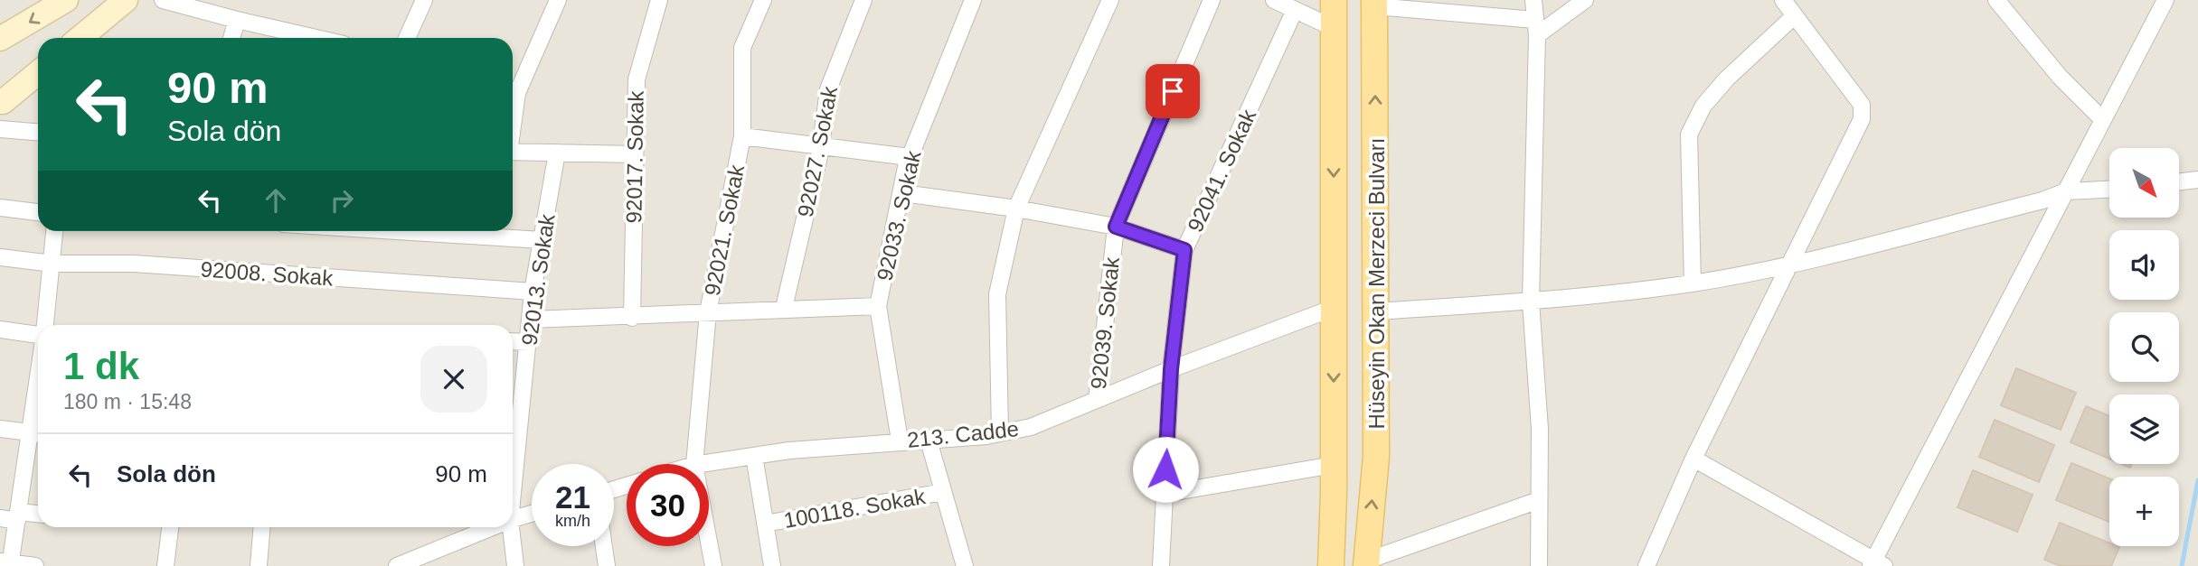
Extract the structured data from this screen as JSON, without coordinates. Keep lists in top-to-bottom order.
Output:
{
  "streets": {
    "main road": ["Hüseyin Okan Merzeci Bulvarı"],
    "street": [
      "92027. Sokak",
      "92017. Sokak",
      "92041. Sokak",
      "92033. Sokak",
      "92021. Sokak",
      "92008. Sokak",
      "92013. Sokak",
      "92039. Sokak",
      "213. Cadde",
      "100118. Sokak"
    ]
  },
  "crossings": [
    ["92041. Sokak", "213. Cadde"],
    ["92033. Sokak", "213. Cadde"],
    ["92008. Sokak", "92013. Sokak"],
    ["Hüseyin Okan Merzeci Bulvarı", "213. Cadde"],
    ["92039. Sokak", "213. Cadde"],
    ["213. Cadde", "100118. Sokak"]
  ],
  "north": "bottom right",
  "page": {
    "turn": ["90 m", "Sola dön"],
    "map_buttons": "+",
    "heading": ["1 dk", "180 m · 15:48"],
    "list": [
      {
        "name": "Sola dön",
        "value": "90 m"
      }
    ],
    "speed": "21 km/h",
    "limit": "30"
  }
}
